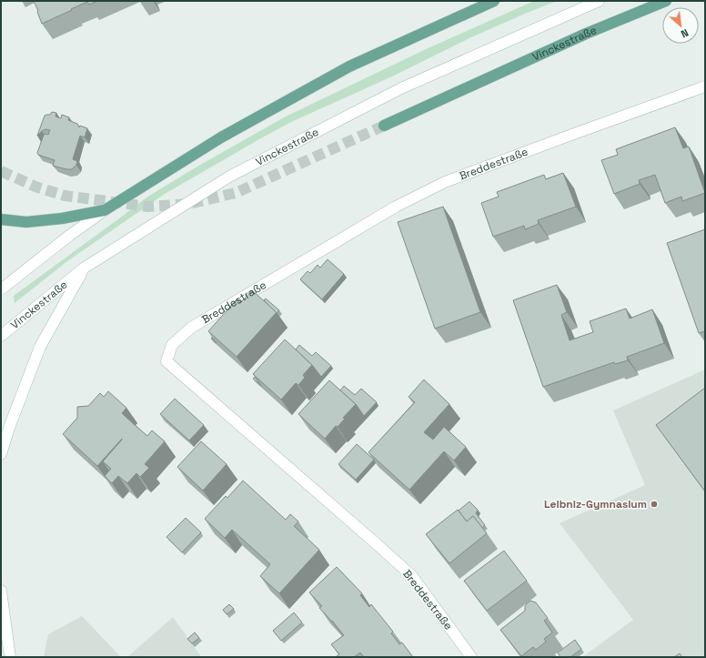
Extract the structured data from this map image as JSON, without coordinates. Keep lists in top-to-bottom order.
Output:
{
  "streets": {
    "main road": ["Vinckestraße", "Breddestraße"]
  },
  "places": ["Leibniz-Gymnasium"],
  "north": "bottom right"
}
